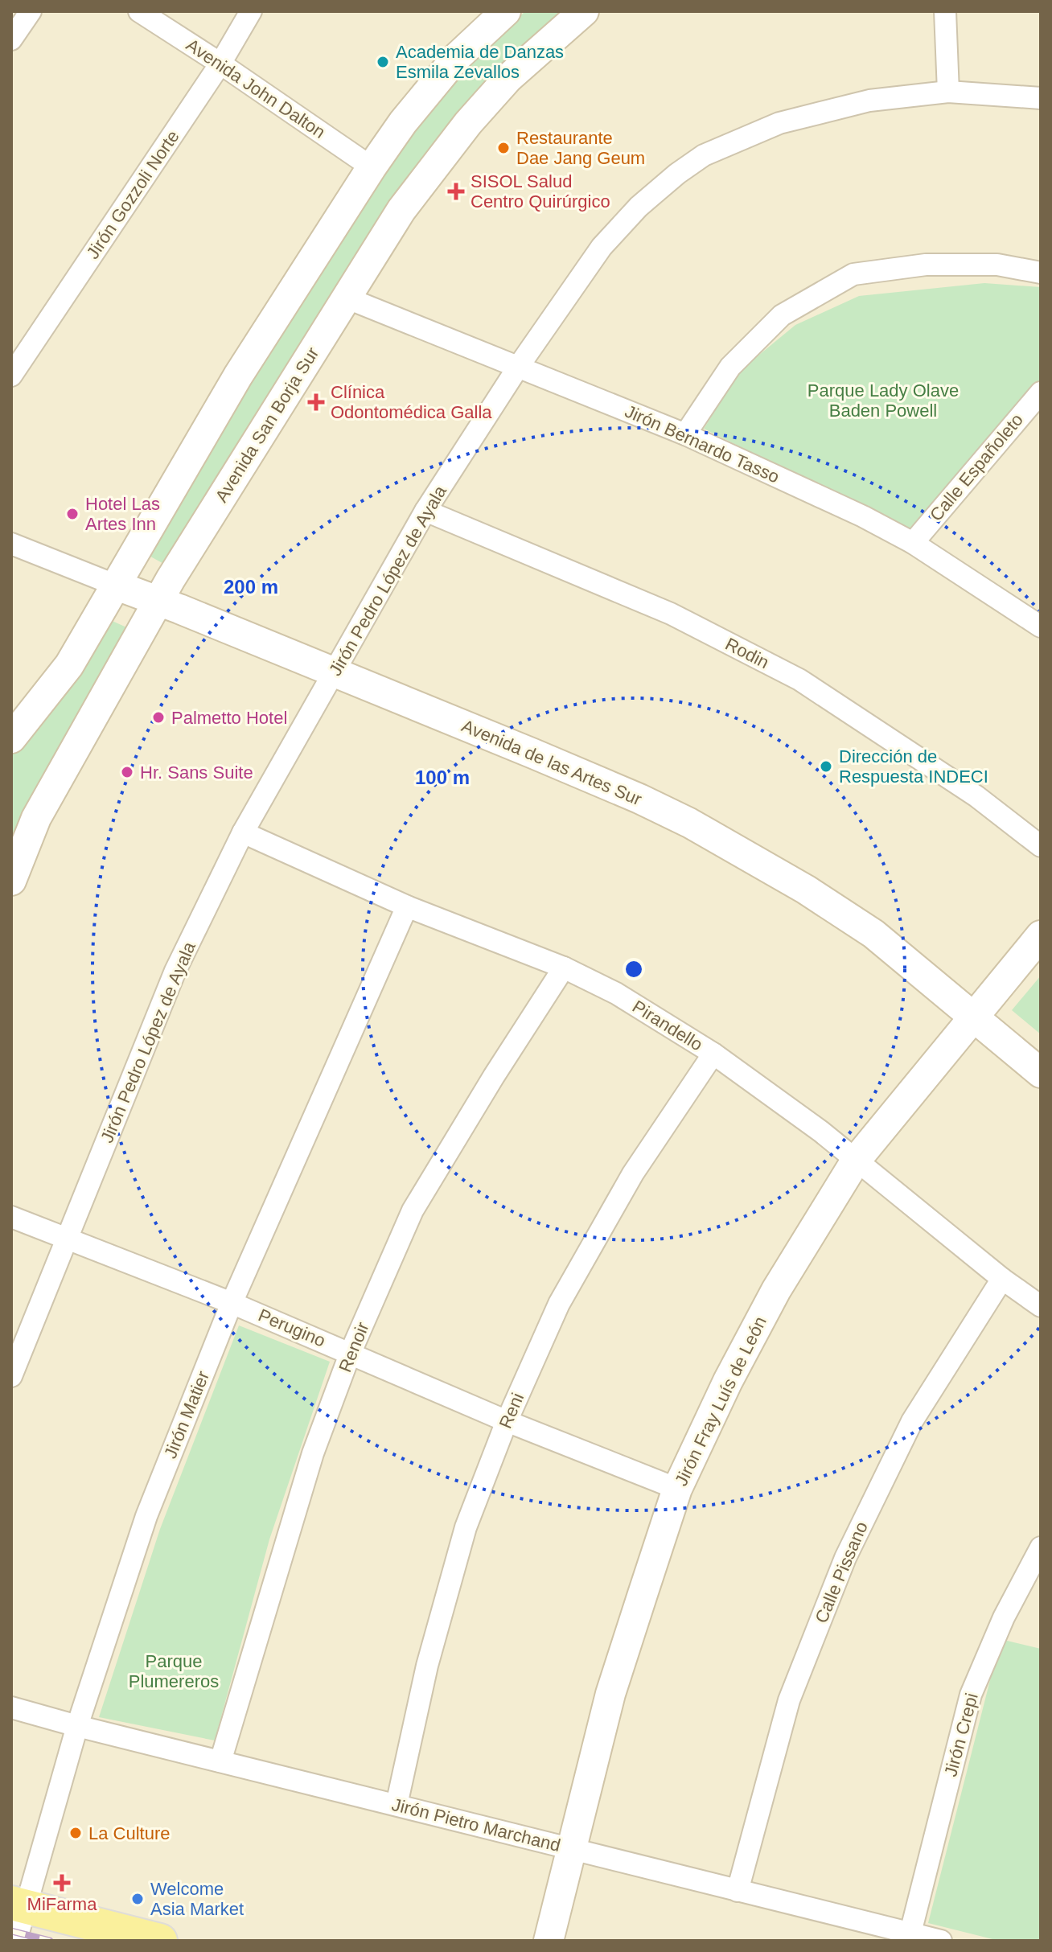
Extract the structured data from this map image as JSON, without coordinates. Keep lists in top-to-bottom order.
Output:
{
  "streets": {
    "street": [
      "Avenida John Dalton",
      "Jirón Gozzoli Norte",
      "Avenida San Borja Sur",
      "Jirón Bernardo Tasso",
      "Calle Españoleto",
      "Jirón Pedro López de Ayala",
      "Rodin",
      "Avenida de las Artes Sur",
      "Pirandello",
      "Perugino",
      "Renoir",
      "Jirón Fray Luís de León",
      "Reni",
      "Jirón Matier",
      "Calle Pissano",
      "Jirón Crepi",
      "Jirón Pietro Marchand"
    ]
  },
  "crossings": [
    ["Avenida John Dalton", "Jirón Gozzoli Norte"],
    ["Avenida San Borja Sur", "Jirón Bernardo Tasso"],
    ["Avenida San Borja Sur", "Avenida de las Artes Sur"],
    ["Jirón Bernardo Tasso", "Calle Españoleto"],
    ["Jirón Bernardo Tasso", "Jirón Pedro López de Ayala"],
    ["Jirón Pedro López de Ayala", "Rodin"],
    ["Jirón Pedro López de Ayala", "Avenida de las Artes Sur"],
    ["Jirón Pedro López de Ayala", "Pirandello"],
    ["Jirón Pedro López de Ayala", "Perugino"],
    ["Avenida de las Artes Sur", "Jirón Fray Luís de León"],
    ["Pirandello", "Renoir"],
    ["Pirandello", "Jirón Fray Luís de León"],
    ["Pirandello", "Reni"],
    ["Pirandello", "Jirón Matier"],
    ["Pirandello", "Calle Pissano"],
    ["Perugino", "Renoir"],
    ["Perugino", "Jirón Fray Luís de León"],
    ["Perugino", "Reni"],
    ["Perugino", "Jirón Matier"],
    ["Renoir", "Jirón Pietro Marchand"],
    ["Jirón Fray Luís de León", "Jirón Pietro Marchand"],
    ["Reni", "Jirón Pietro Marchand"],
    ["Jirón Matier", "Jirón Pietro Marchand"],
    ["Calle Pissano", "Jirón Pietro Marchand"],
    ["Jirón Crepi", "Jirón Pietro Marchand"]
  ],
  "parks": ["Parque Lady Olave Baden Powell", "Parque Plumereros"],
  "places": {
    "other": [
      "Academia de Danzas Esmila Zevallos",
      "Restaurante Dae Jang Geum",
      "Hotel Las Artes Inn",
      "Palmetto Hotel",
      "Dirección de Respuesta INDECI",
      "Hr. Sans Suite",
      "La Culture",
      "Welcome Asia Market"
    ],
    "health": ["SISOL Salud Centro Quirúrgico", "Clínica Odontomédica Galla", "MiFarma"]
  },
  "rings": ["200 m", "100 m"]
}
